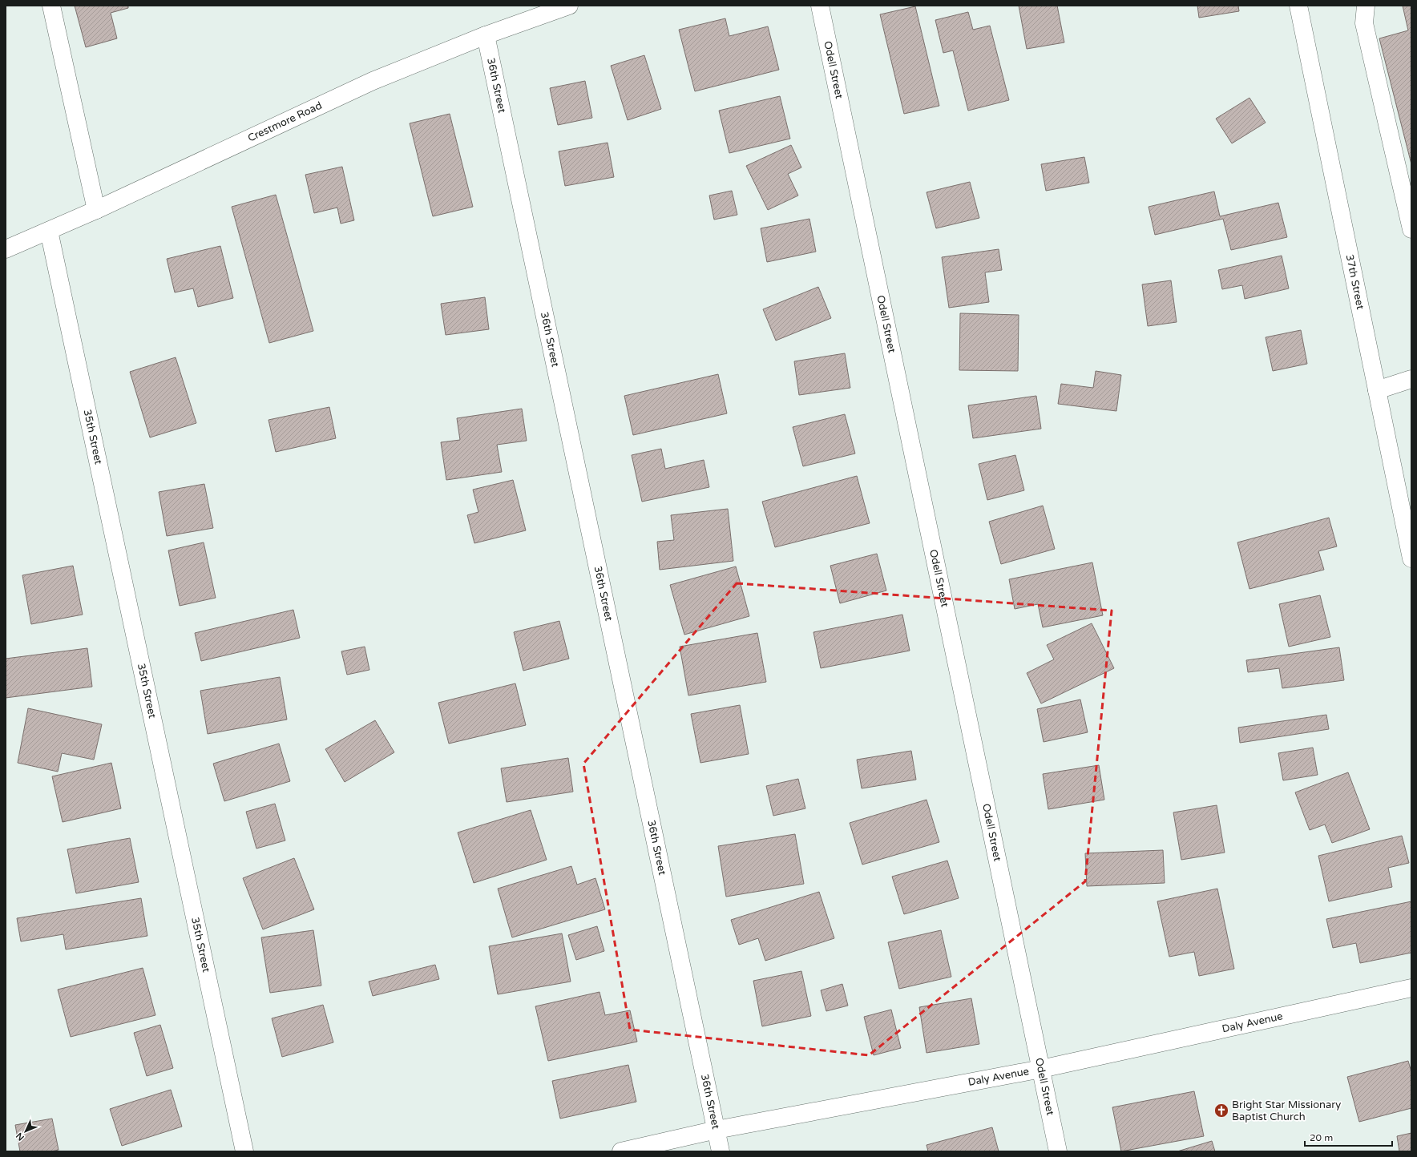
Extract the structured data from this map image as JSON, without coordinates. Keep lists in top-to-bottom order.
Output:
{
  "streets": {
    "street": [
      "Odell Street",
      "36th Street",
      "Crestmore Road",
      "37th Street",
      "35th Street",
      "Daly Avenue"
    ]
  },
  "crossings": [
    ["Odell Street", "Daly Avenue"],
    ["36th Street", "Crestmore Road"],
    ["36th Street", "Daly Avenue"],
    ["Crestmore Road", "35th Street"]
  ],
  "places": {
    "church": ["Bright Star Missionary Baptist Church"]
  },
  "scale_bar": "20 m",
  "north": "bottom left"
}
